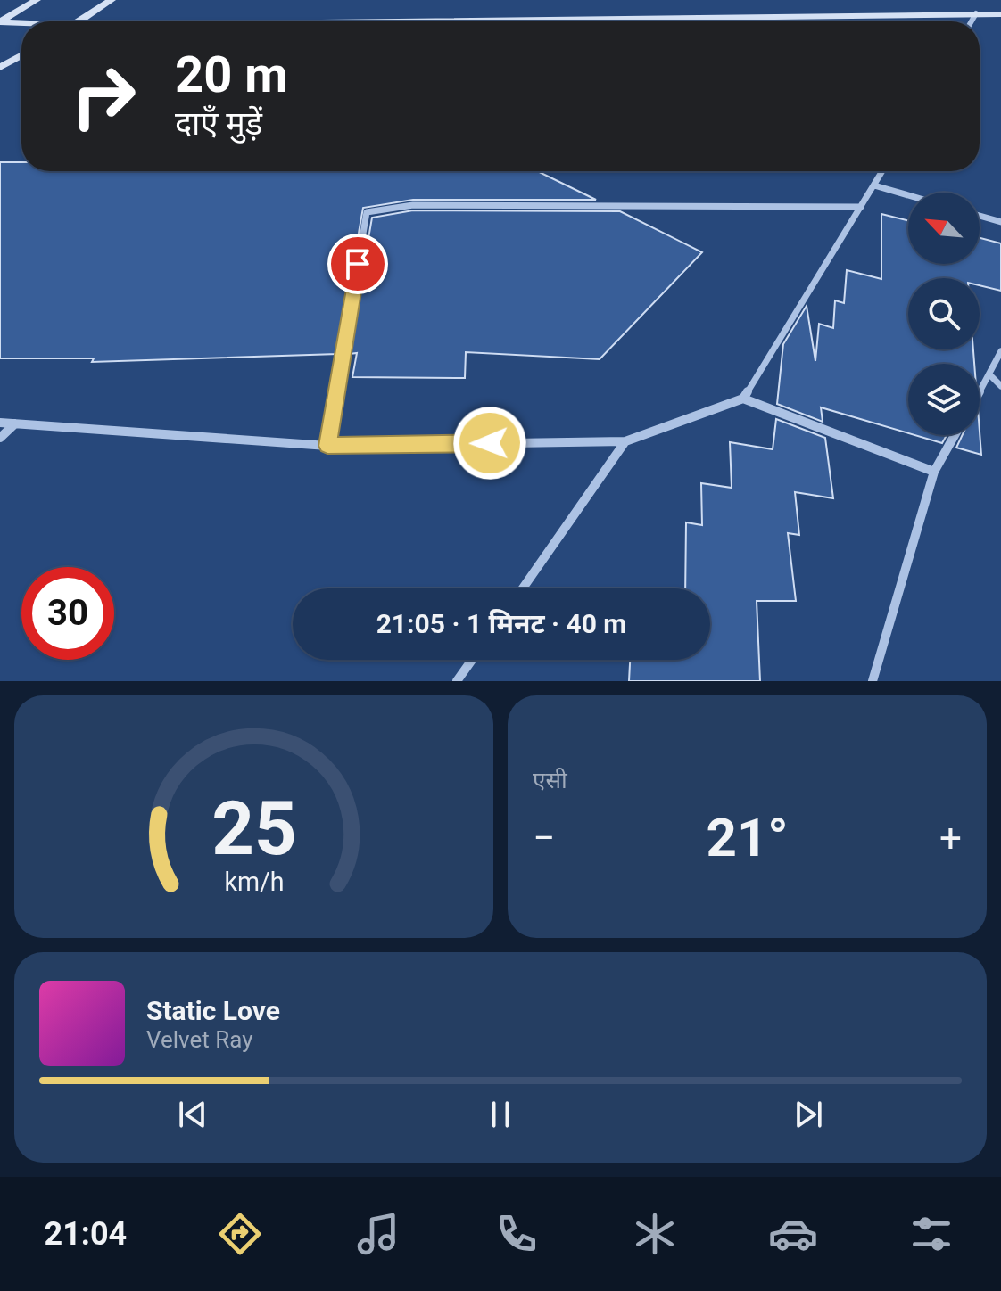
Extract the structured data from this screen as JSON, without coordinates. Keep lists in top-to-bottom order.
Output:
{
  "north": "top left",
  "page": {
    "turn": ["20 m", "दाएँ मुड़ें"],
    "limit": "30",
    "trip": "21:05 · 1 मिनट · 40 m",
    "tile": "एसी",
    "heat": ["−", "21°", "+"],
    "song": ["Static Love", "Velvet Ray"],
    "tabs": "21:04",
    "gauge": ["25", "km/h"]
  }
}
